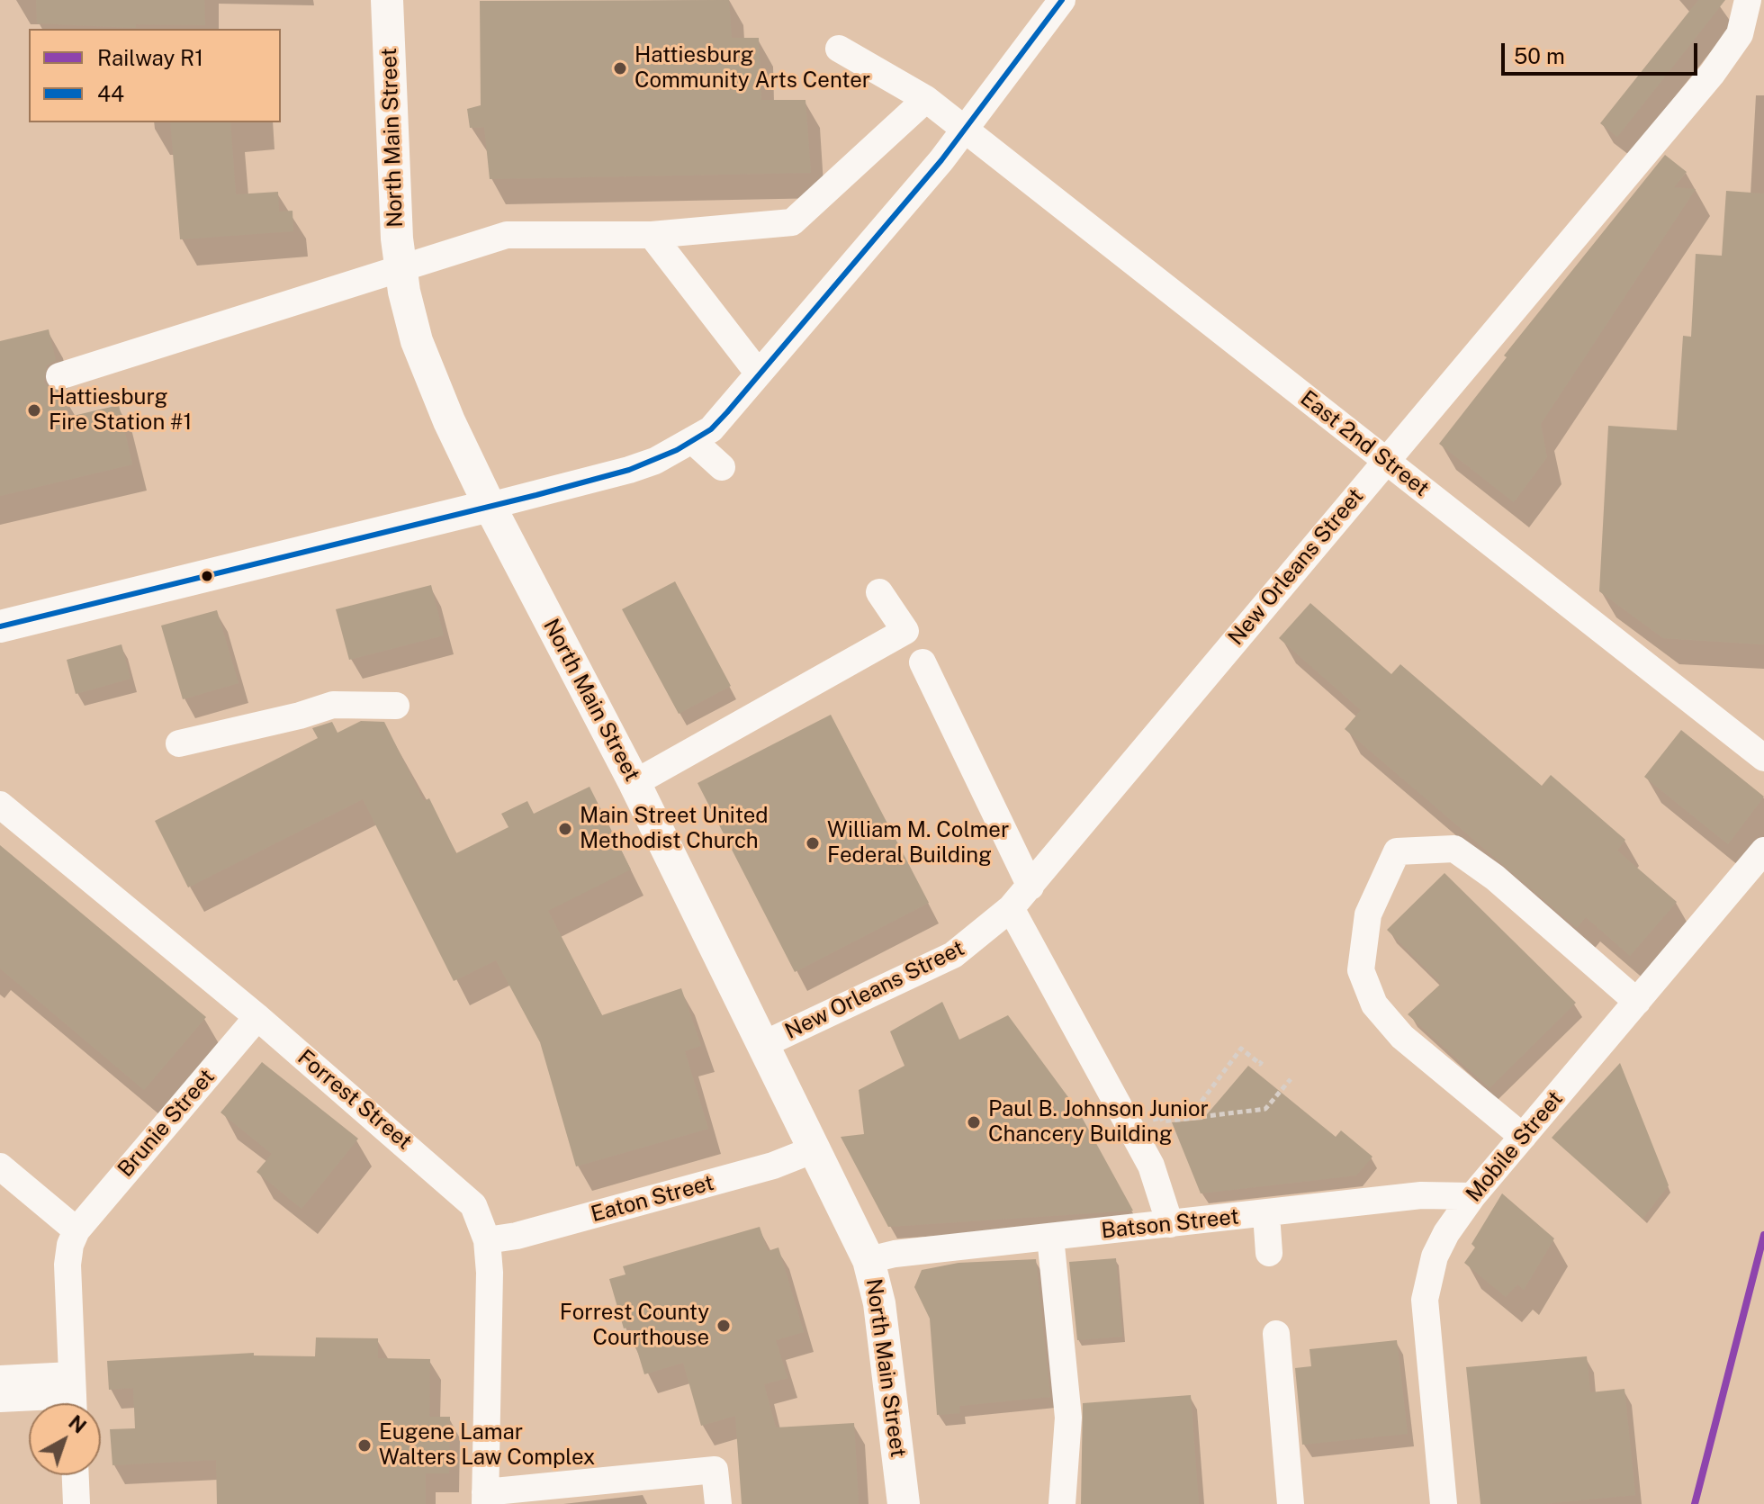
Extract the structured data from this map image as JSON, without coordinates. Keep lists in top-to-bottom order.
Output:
{
  "streets": {
    "main road": ["North Main Street"],
    "street": [
      "East 2nd Street",
      "New Orleans Street",
      "Forrest Street",
      "Brunie Street",
      "Mobile Street",
      "Eaton Street",
      "Batson Street"
    ]
  },
  "crossings": [
    ["North Main Street", "New Orleans Street"],
    ["North Main Street", "Eaton Street"],
    ["North Main Street", "Batson Street"],
    ["East 2nd Street", "New Orleans Street"],
    ["Forrest Street", "Brunie Street"],
    ["Forrest Street", "Eaton Street"],
    ["Mobile Street", "Batson Street"]
  ],
  "places": [
    "Hattiesburg Community Arts Center",
    "Hattiesburg Fire Station #1",
    "Main Street United Methodist Church",
    "William M. Colmer Federal Building",
    "Paul B. Johnson Junior Chancery Building",
    "Forrest County Courthouse",
    "Eugene Lamar Walters Law Complex"
  ],
  "lines": ["transit line 44", "rail line R1"],
  "legend": ["Railway R1", "44"],
  "scale_bar": "50 m",
  "north": "top right"
}
